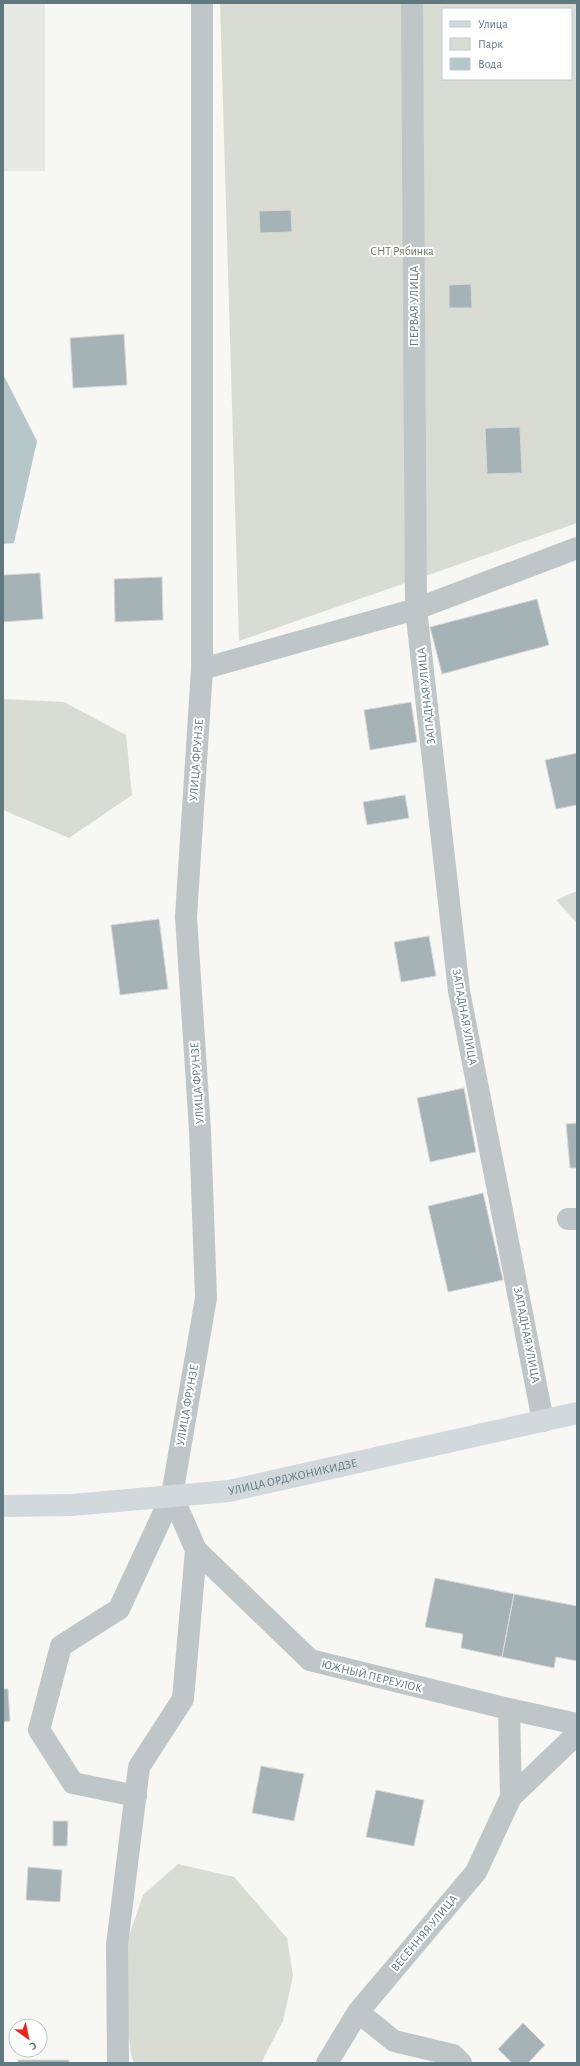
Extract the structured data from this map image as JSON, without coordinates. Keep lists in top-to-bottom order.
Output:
{
  "streets": {
    "main road": ["УЛИЦА ОРДЖОНИКИДЗЕ"],
    "street": [
      "ПЕРВАЯ УЛИЦА",
      "ЗАПАДНАЯ УЛИЦА",
      "УЛИЦА ФРУНЗЕ",
      "ЮЖНЫЙ ПЕРЕУЛОК",
      "ВЕСЕННЯЯ УЛИЦА"
    ]
  },
  "crossings": [
    ["ПЕРВАЯ УЛИЦА", "ЗАПАДНАЯ УЛИЦА"],
    ["ЗАПАДНАЯ УЛИЦА", "УЛИЦА ОРДЖОНИКИДЗЕ"],
    ["УЛИЦА ФРУНЗЕ", "УЛИЦА ОРДЖОНИКИДЗЕ"],
    ["УЛИЦА ФРУНЗЕ", "ЮЖНЫЙ ПЕРЕУЛОК"],
    ["УЛИЦА ОРДЖОНИКИДЗЕ", "ЮЖНЫЙ ПЕРЕУЛОК"],
    ["ЮЖНЫЙ ПЕРЕУЛОК", "ВЕСЕННЯЯ УЛИЦА"]
  ],
  "parks": ["СНТ Рябинка"],
  "legend": ["Улица", "Парк", "Вода"],
  "north": "bottom right"
}
